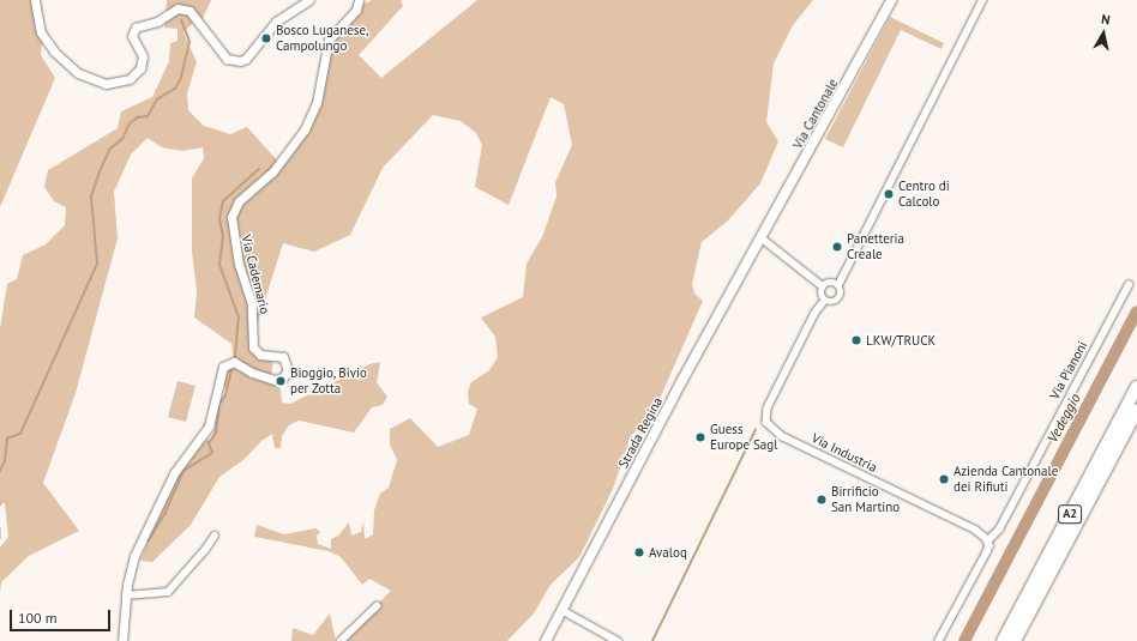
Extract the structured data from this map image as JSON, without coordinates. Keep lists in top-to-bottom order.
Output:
{
  "streets": {
    "highway": ["A2"],
    "main road": ["Via Cantonale", "Strada Regina"],
    "street": ["Via Cademario", "Via Pianoni", "Via Industria"]
  },
  "crossings": [
    ["Via Cantonale", "Strada Regina"],
    ["Via Pianoni", "Via Industria"]
  ],
  "water": ["Vedeggio"],
  "places": [
    "Bosco Luganese, Campolungo",
    "Centro di Calcolo",
    "Panetteria Creale",
    "LKW/TRUCK",
    "Bioggio, Bivio per Zotta",
    "Guess Europe Sagl",
    "Azienda Cantonale dei Rifiuti",
    "Birrificio San Martino",
    "Avaloq"
  ],
  "scale_bar": "100 m",
  "north": "top"
}
